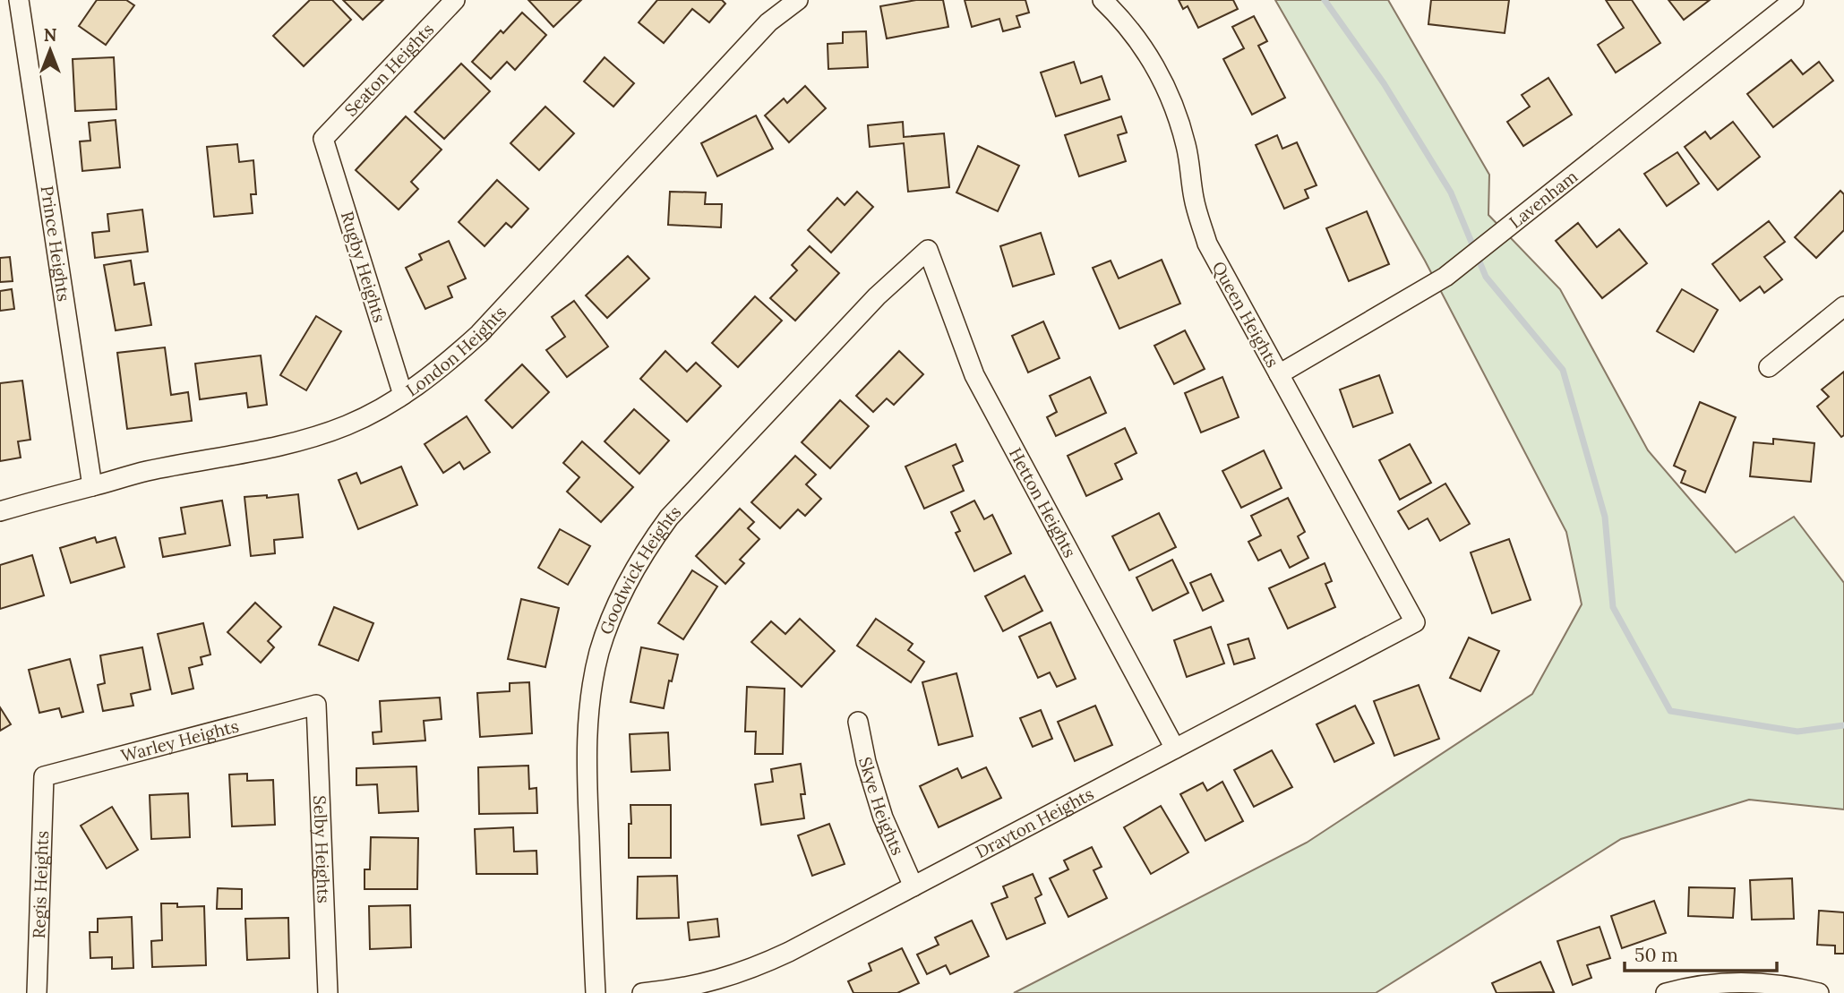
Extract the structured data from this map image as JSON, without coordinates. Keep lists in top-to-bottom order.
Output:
{
  "streets": {
    "street": [
      "Seaton Heights",
      "Lavenham",
      "Prince Heights",
      "Rugby Heights",
      "Queen Heights",
      "London Heights",
      "Hetton Heights",
      "Goodwick Heights",
      "Warley Heights",
      "Skye Heights",
      "Drayton Heights",
      "Selby Heights",
      "Regis Heights"
    ]
  },
  "crossings": [
    ["Seaton Heights", "Rugby Heights"],
    ["Lavenham", "Queen Heights"],
    ["Prince Heights", "London Heights"],
    ["Rugby Heights", "London Heights"],
    ["Queen Heights", "Drayton Heights"],
    ["Hetton Heights", "Goodwick Heights"],
    ["Hetton Heights", "Drayton Heights"],
    ["Warley Heights", "Selby Heights"],
    ["Warley Heights", "Regis Heights"],
    ["Skye Heights", "Drayton Heights"]
  ],
  "scale_bar": "50 m",
  "north": "top"
}
